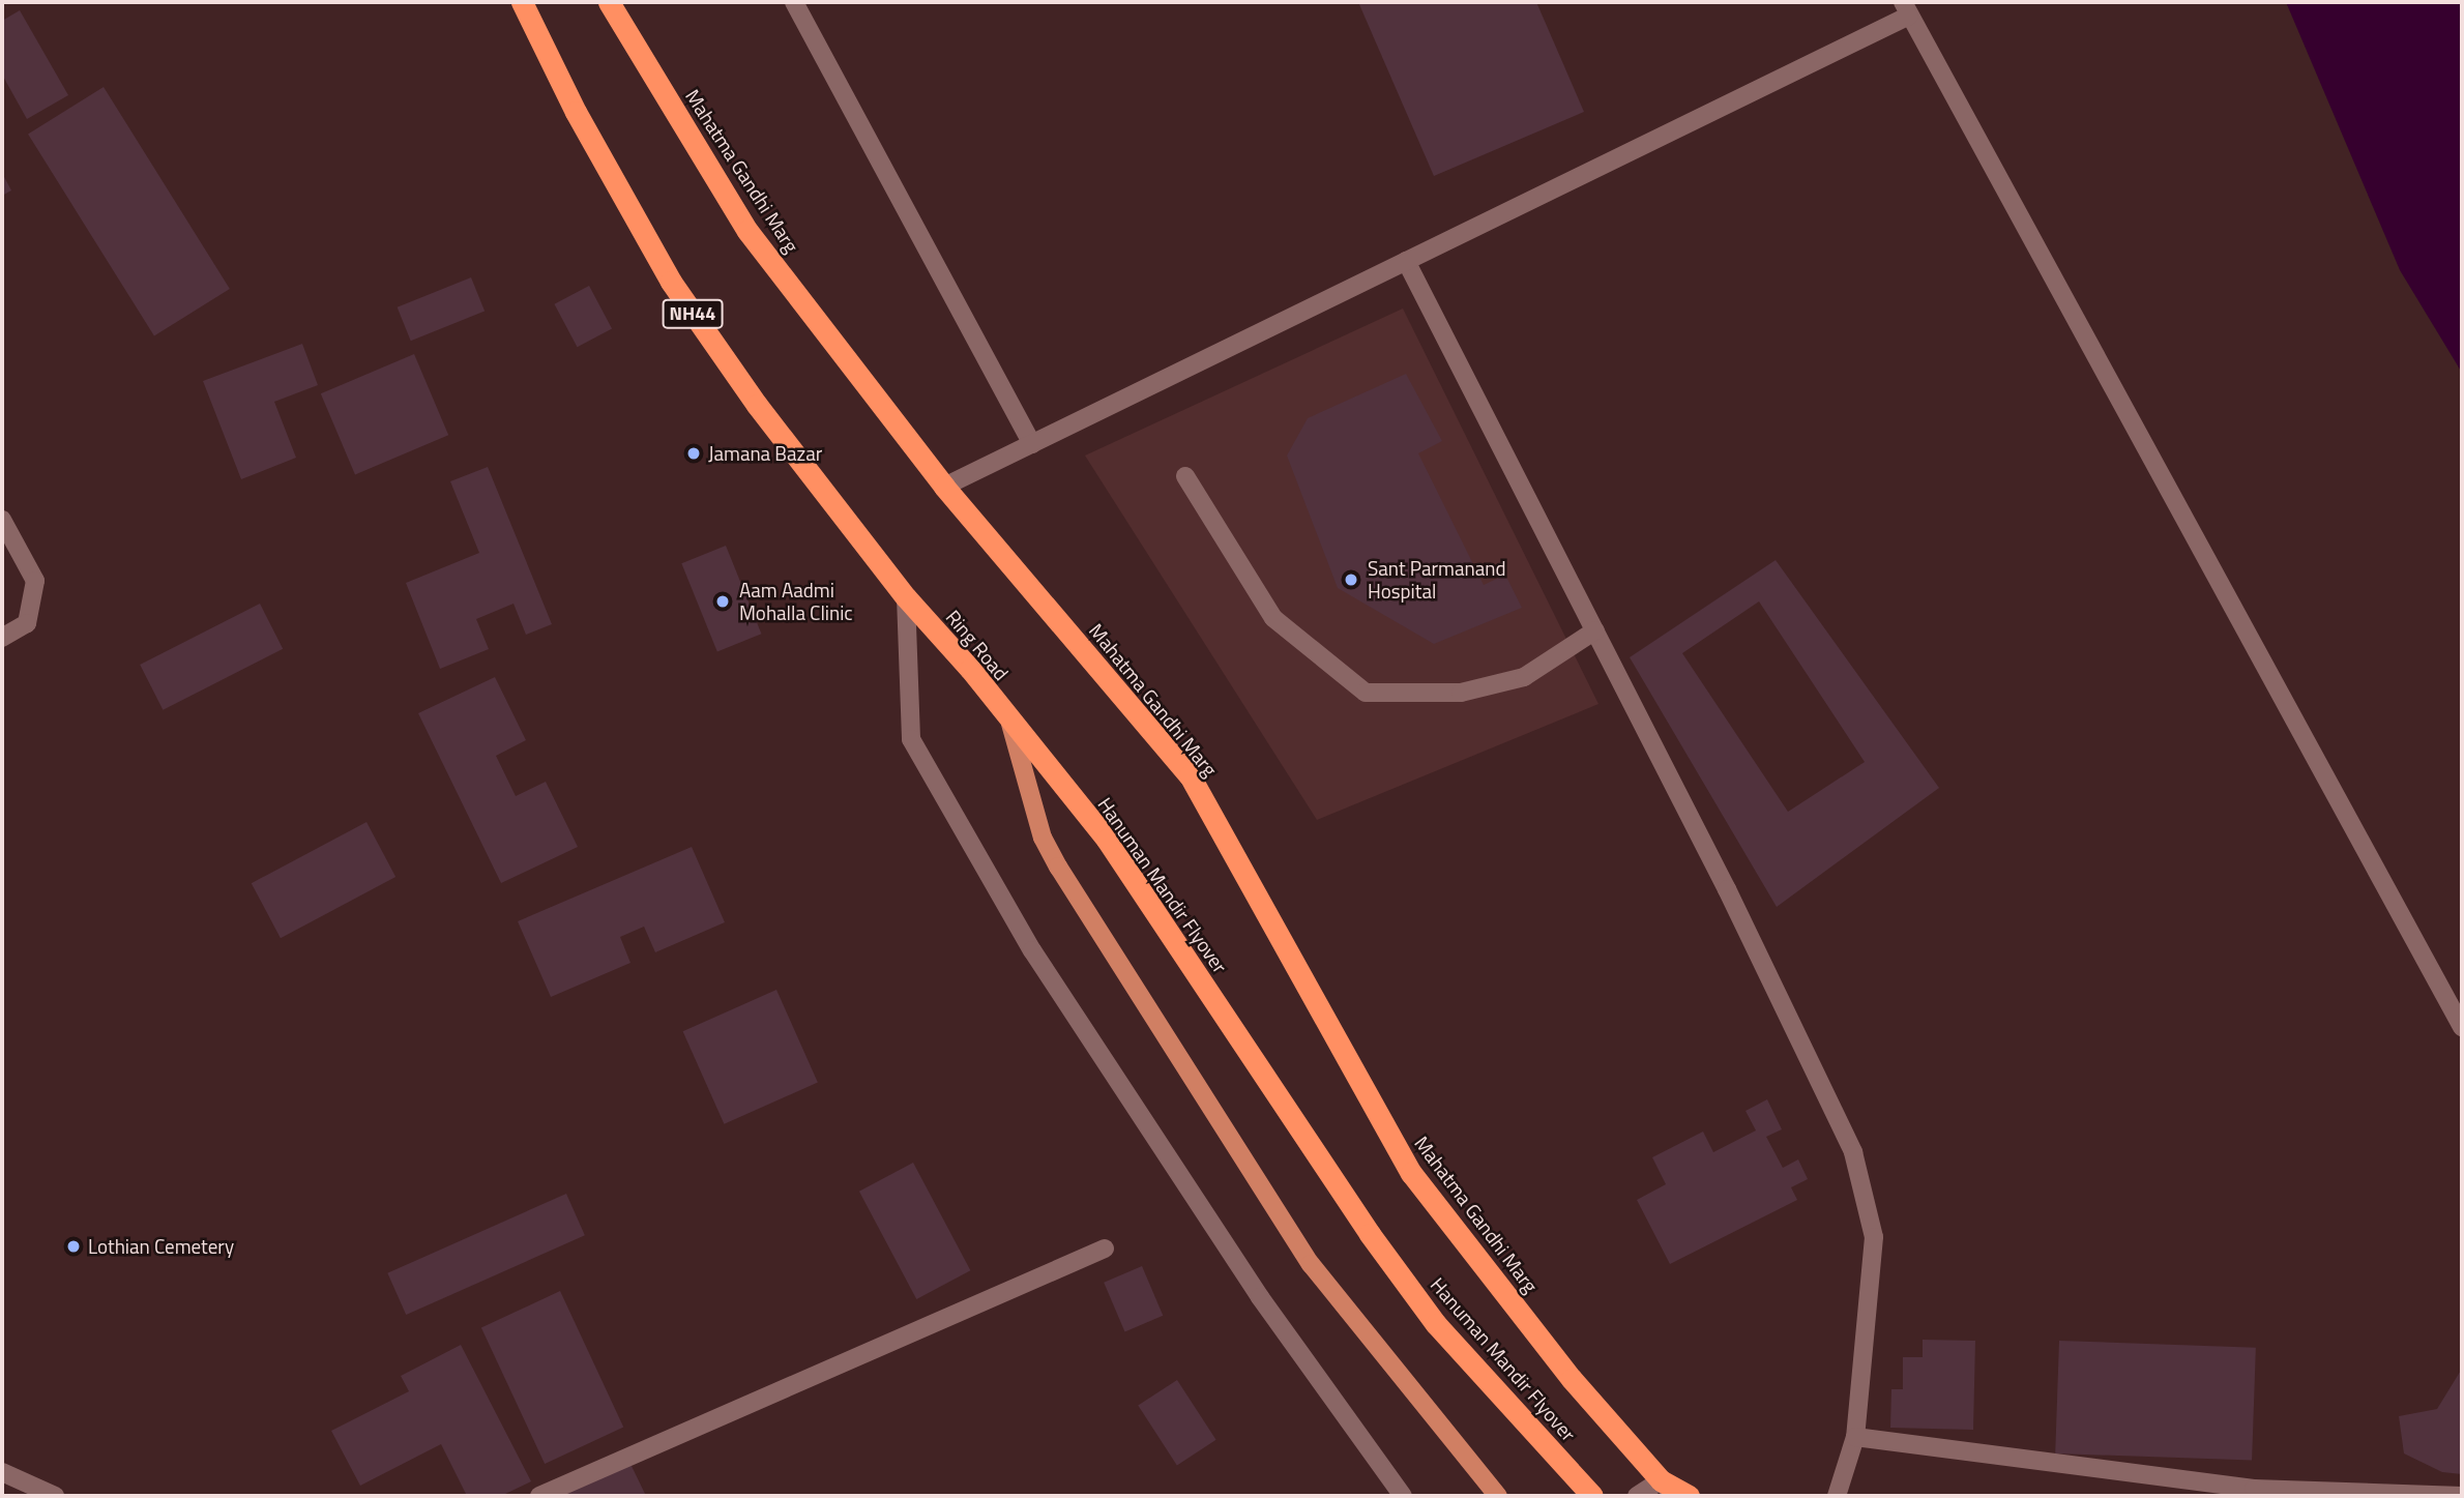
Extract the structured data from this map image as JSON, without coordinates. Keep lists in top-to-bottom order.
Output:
{
  "streets": {
    "highway": [
      "Mahatma Gandhi Marg",
      "NH44",
      "Ring Road",
      "Hanuman Mandir Flyover"
    ]
  },
  "crossings": [
    ["NH44", "Ring Road"],
    ["Ring Road", "Hanuman Mandir Flyover"]
  ],
  "places": [
    "Jamana Bazar",
    "Sant Parmanand Hospital",
    "Aam Aadmi Mohalla Clinic",
    "Lothian Cemetery"
  ]
}
